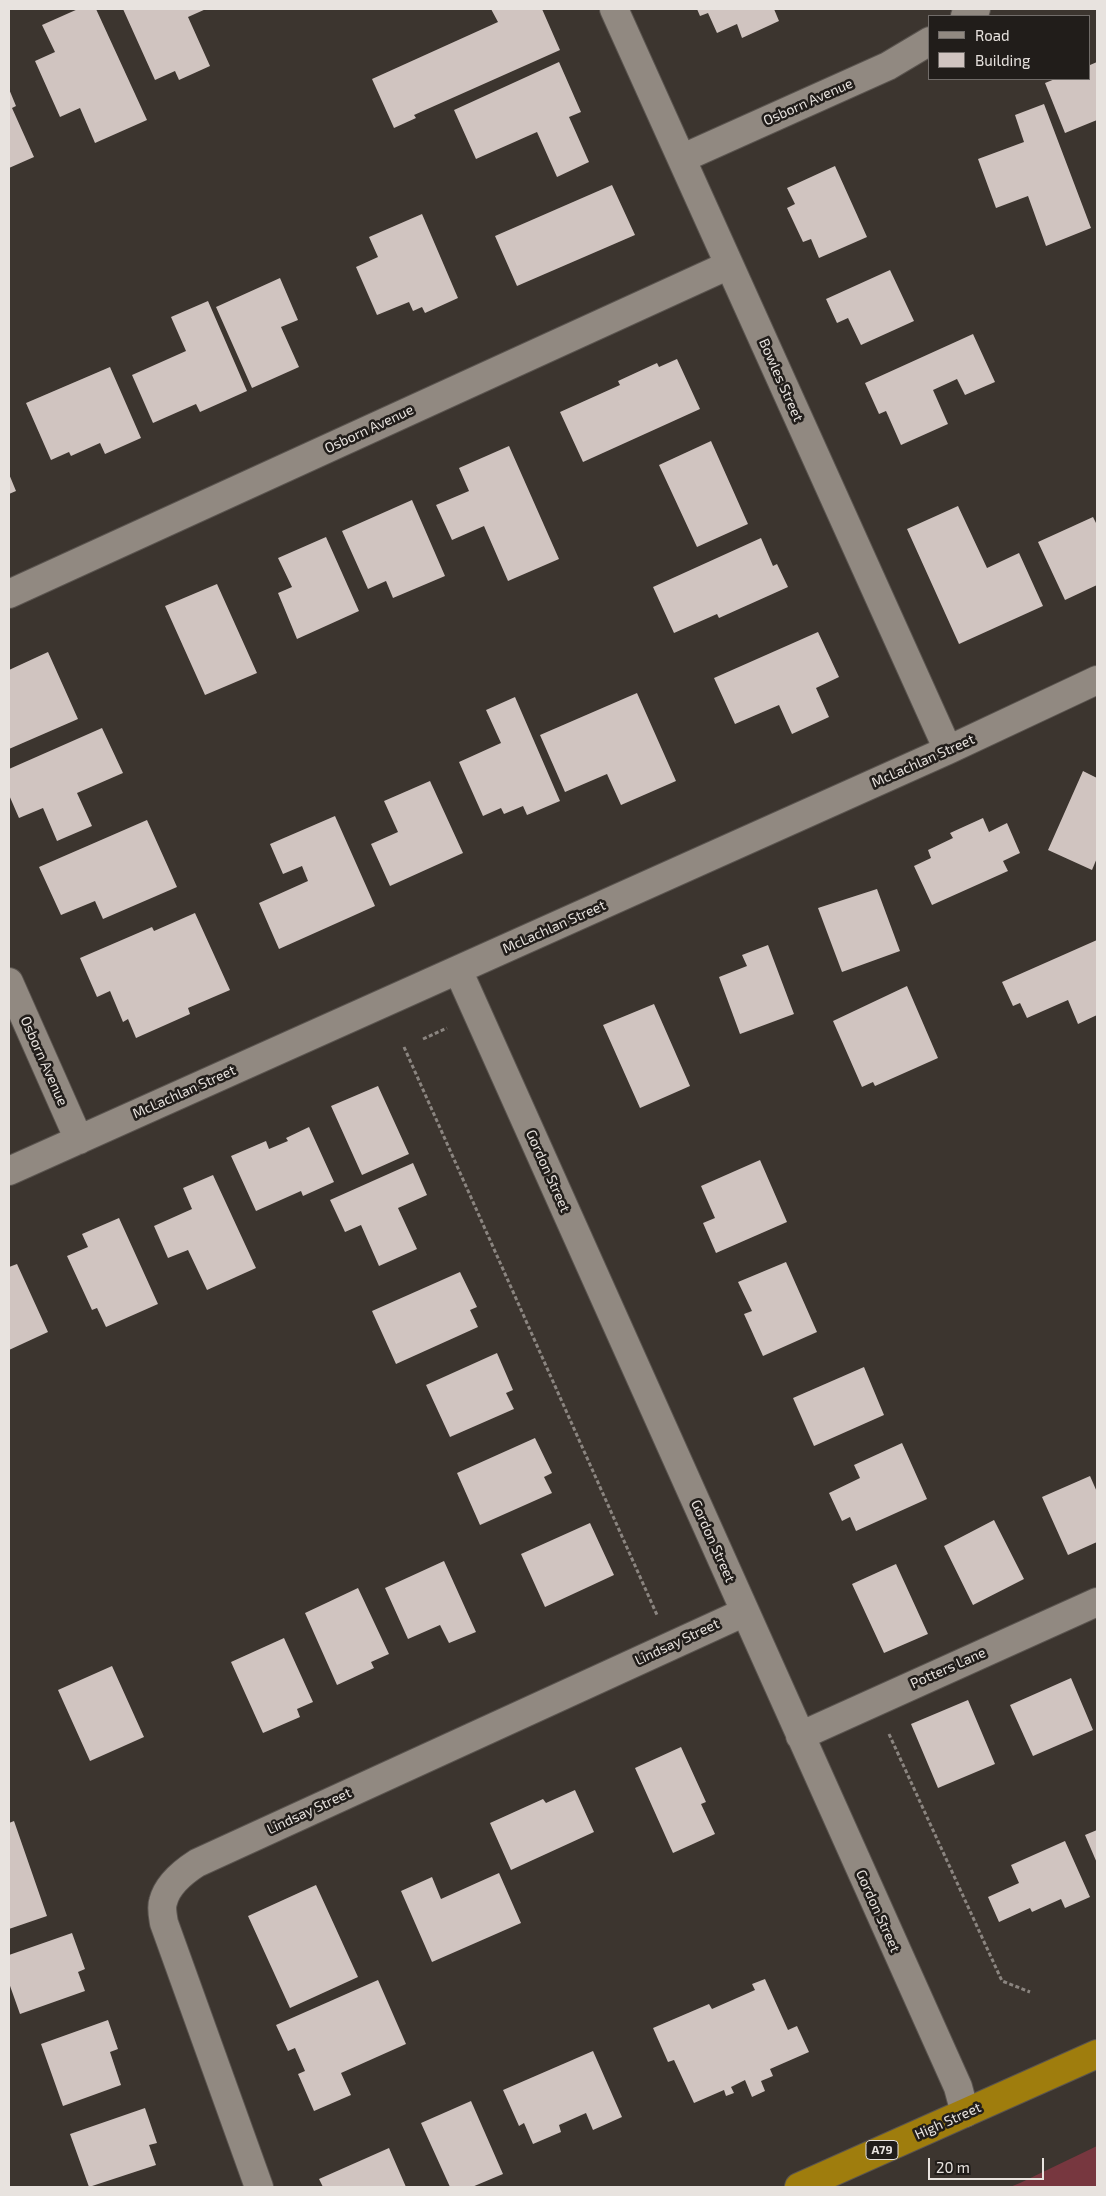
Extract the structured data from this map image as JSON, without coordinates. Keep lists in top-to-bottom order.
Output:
{
  "streets": {
    "highway": ["High Street", "A79"],
    "street": [
      "Osborn Avenue",
      "Bowles Street",
      "McLachlan Street",
      "Gordon Street",
      "Lindsay Street",
      "Potters Lane"
    ]
  },
  "crossings": [
    ["Osborn Avenue", "Bowles Street"],
    ["Osborn Avenue", "McLachlan Street"],
    ["Bowles Street", "McLachlan Street"],
    ["McLachlan Street", "Gordon Street"],
    ["Gordon Street", "Lindsay Street"],
    ["Gordon Street", "Potters Lane"],
    ["Gordon Street", "High Street"]
  ],
  "legend": ["Road", "Building"],
  "scale_bar": "20 m"
}
